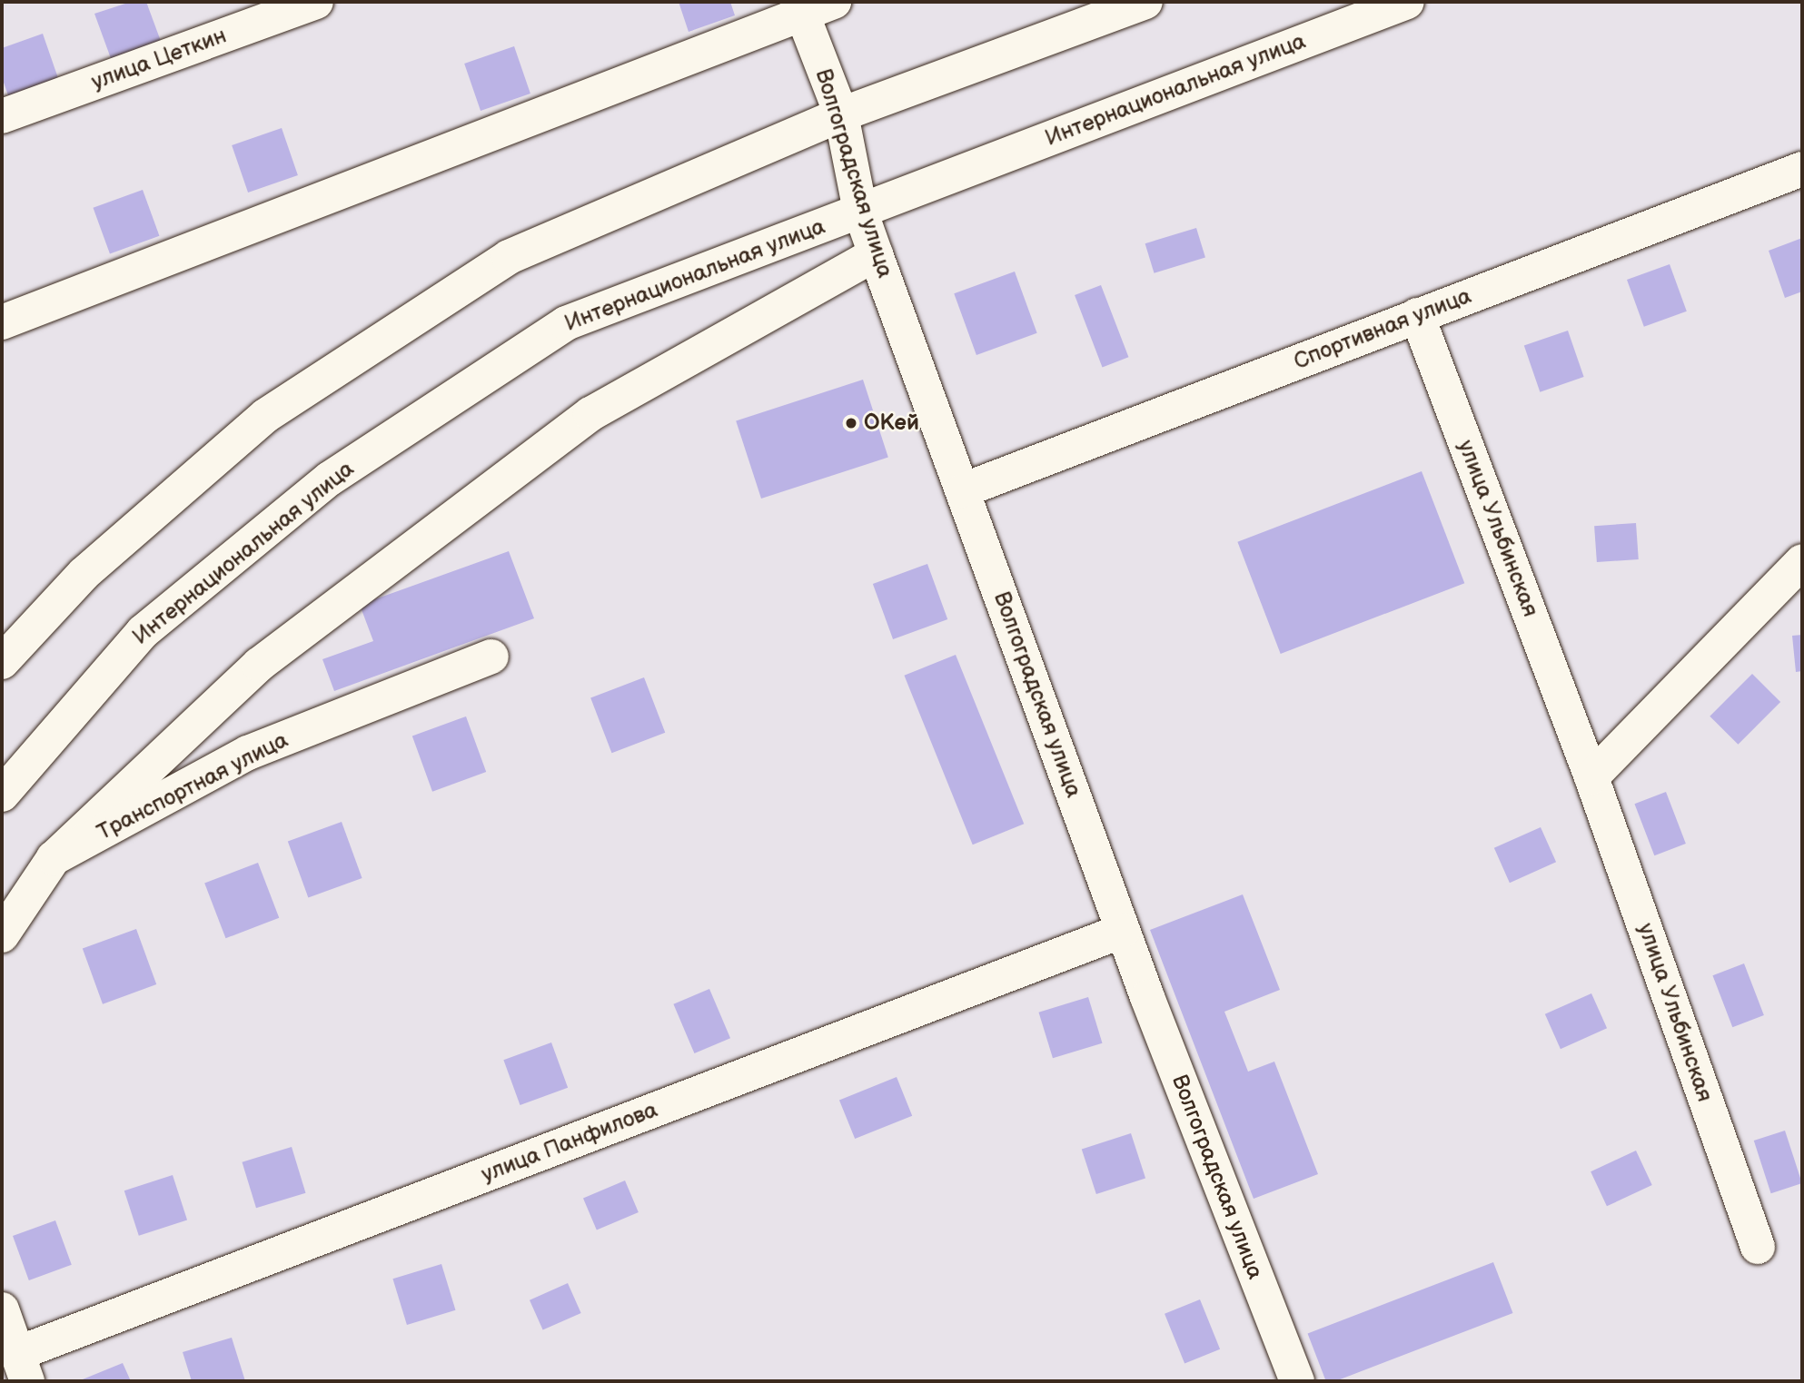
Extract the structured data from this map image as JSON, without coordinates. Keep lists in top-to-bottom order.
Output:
{
  "streets": {
    "street": [
      "улица Цеткин",
      "Интернациональная улица",
      "Волгоградская улица",
      "Спортивная улица",
      "улица Ульбинская",
      "Транспортная улица",
      "улица Панфилова"
    ]
  },
  "crossings": [
    ["Интернациональная улица", "Волгоградская улица"],
    ["Волгоградская улица", "Спортивная улица"],
    ["Волгоградская улица", "улица Панфилова"],
    ["Спортивная улица", "улица Ульбинская"]
  ],
  "places": ["ОКей"]
}
